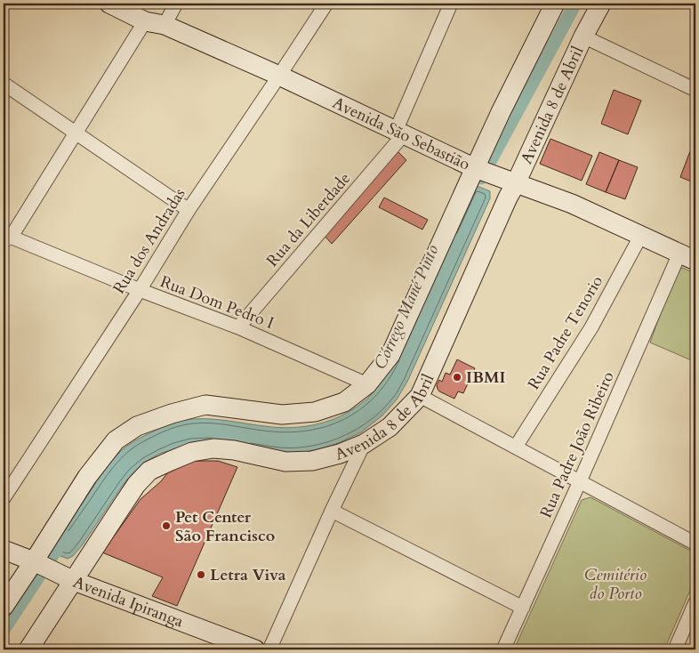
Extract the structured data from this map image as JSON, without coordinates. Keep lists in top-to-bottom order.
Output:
{
  "streets": {
    "main road": ["Avenida 8 de Abril", "Avenida São Sebastião", "Avenida Ipiranga"],
    "street": [
      "Rua da Liberdade",
      "Rua dos Andradas",
      "Rua Dom Pedro I",
      "Rua Padre Tenorio",
      "Rua Padre João Ribeiro"
    ]
  },
  "crossings": [
    ["Avenida 8 de Abril", "Avenida São Sebastião"],
    ["Avenida 8 de Abril", "Rua Dom Pedro I"],
    ["Avenida 8 de Abril", "Avenida Ipiranga"],
    ["Avenida São Sebastião", "Rua da Liberdade"],
    ["Avenida São Sebastião", "Rua dos Andradas"],
    ["Avenida São Sebastião", "Rua Padre Tenorio"],
    ["Avenida São Sebastião", "Rua Padre João Ribeiro"],
    ["Rua da Liberdade", "Rua Dom Pedro I"],
    ["Rua dos Andradas", "Rua Dom Pedro I"]
  ],
  "water": ["Córrego Mané Pinto"],
  "parks": ["Cemitério do Porto"],
  "places": ["IBMI", "Pet Center São Francisco", "Letra Viva"]
}
